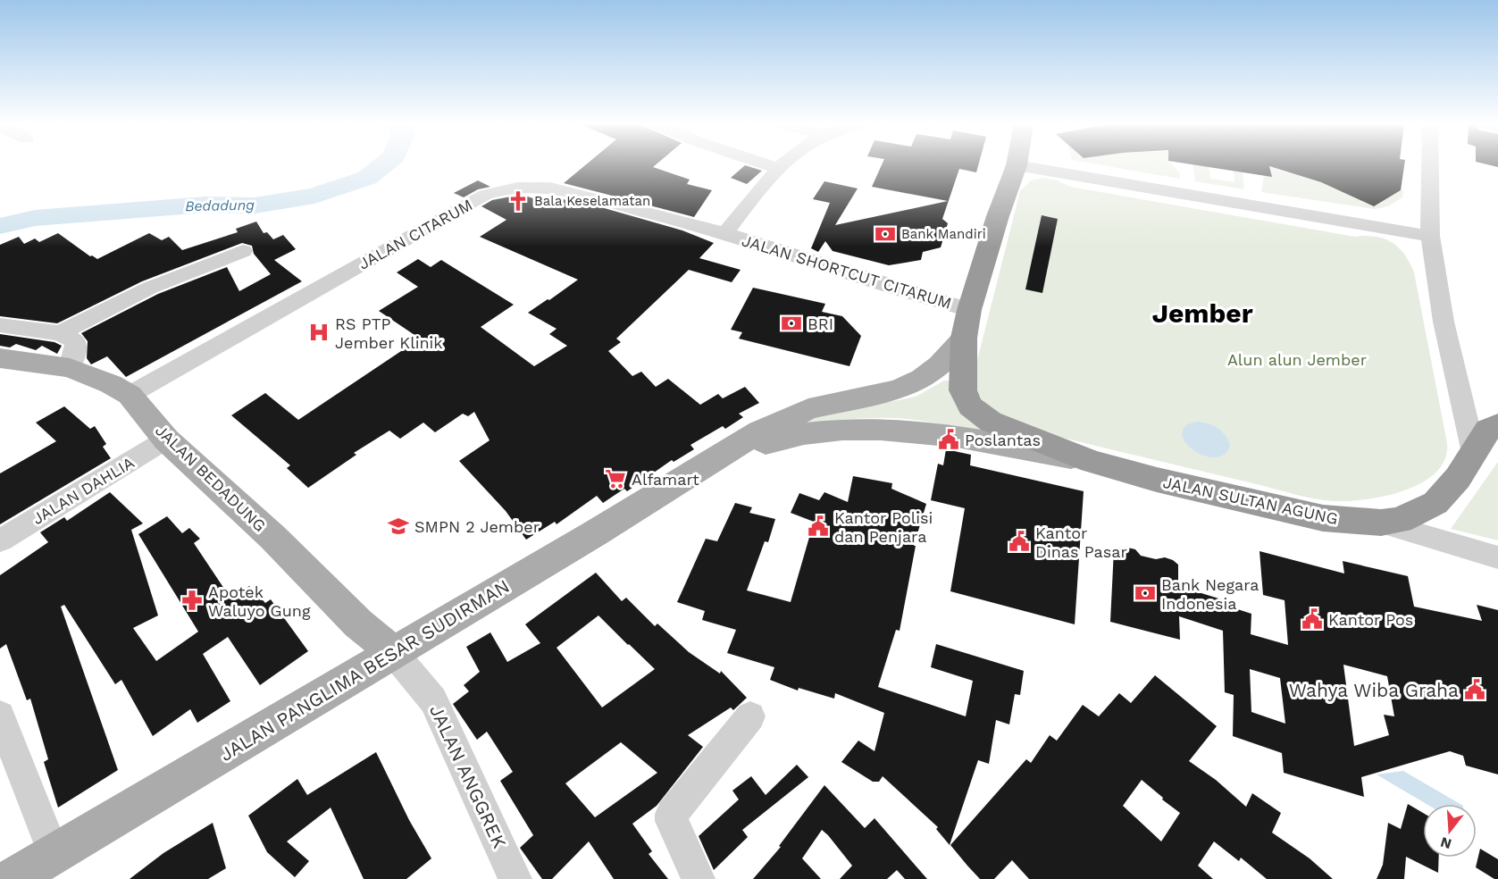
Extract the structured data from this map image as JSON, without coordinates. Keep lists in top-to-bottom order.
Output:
{
  "streets": {
    "highway": ["JALAN SULTAN AGUNG"],
    "main road": ["JALAN BEDADUNG", "JALAN PANGLIMA BESAR SUDIRMAN"],
    "street": [
      "JALAN CITARUM",
      "JALAN SHORTCUT CITARUM",
      "JALAN DAHLIA",
      "JALAN ANGGREK"
    ]
  },
  "crossings": [
    ["JALAN CITARUM", "JALAN SHORTCUT CITARUM"],
    ["JALAN CITARUM", "JALAN BEDADUNG"],
    ["JALAN SHORTCUT CITARUM", "JALAN SULTAN AGUNG"],
    ["JALAN BEDADUNG", "JALAN DAHLIA"],
    ["JALAN BEDADUNG", "JALAN PANGLIMA BESAR SUDIRMAN"],
    ["JALAN BEDADUNG", "JALAN ANGGREK"],
    ["JALAN SULTAN AGUNG", "JALAN PANGLIMA BESAR SUDIRMAN"],
    ["JALAN PANGLIMA BESAR SUDIRMAN", "JALAN ANGGREK"]
  ],
  "districts": ["Jember"],
  "water": ["Bedadung"],
  "parks": ["Alun alun Jember"],
  "places": {
    "church": ["Bala Keselamatan"],
    "bank": ["Bank Mandiri", "BRI", "Bank Negara Indonesia"],
    "hospital": ["RS PTP Jember Klinik"],
    "public building": [
      "Poslantas",
      "Kantor Polisi dan Penjara",
      "Kantor Dinas Pasar",
      "Kantor Pos",
      "Wahya Wiba Graha"
    ],
    "supermarket": ["Alfamart"],
    "school or university": ["SMPN 2 Jember"],
    "pharmacy": ["Apotek Waluyo Gung"]
  },
  "north": "bottom"
}
